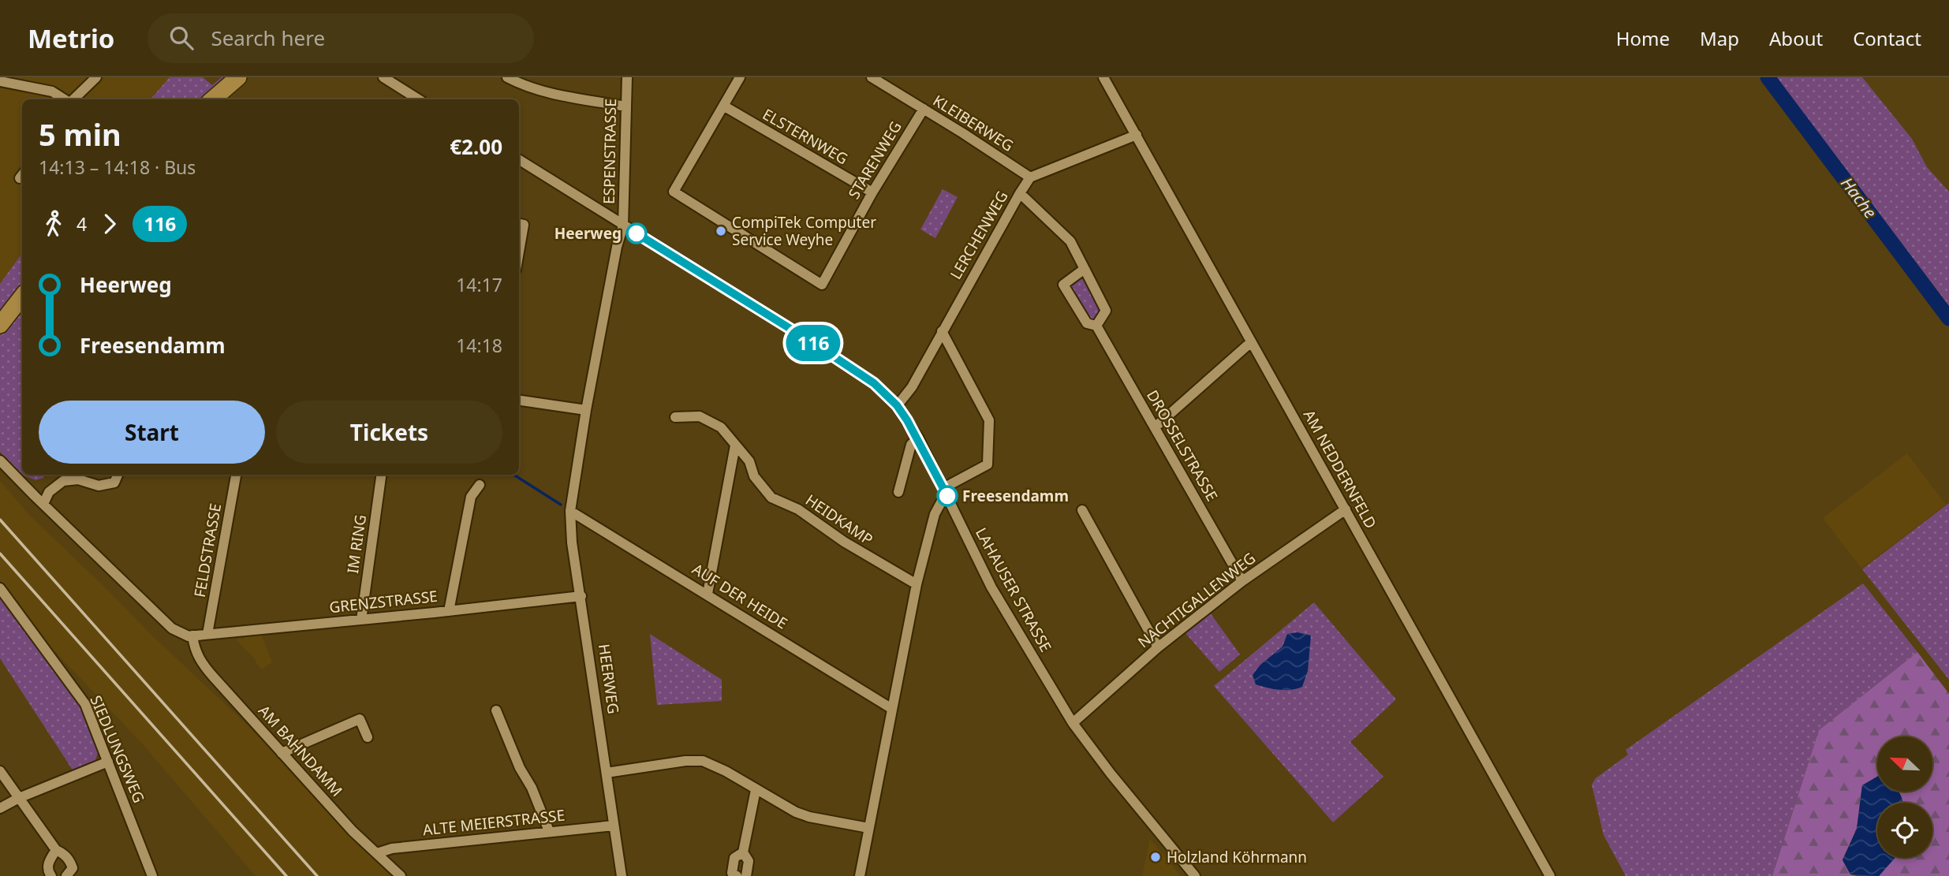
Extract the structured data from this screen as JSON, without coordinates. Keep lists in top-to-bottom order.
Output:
{
  "streets": {
    "street": [
      "KLEIBERWEG",
      "ELSTERNWEG",
      "ESPENSTRASSE",
      "STARENWEG",
      "LERCHENWEG",
      "DROSSELSTRASSE",
      "AM NEDDERNFELD",
      "HEIDKAMP",
      "IM RING",
      "FELDSTRASSE",
      "LAHAUSER STRASSE",
      "AUF DER HEIDE",
      "NACHTIGALLENWEG",
      "GRENZSTRASSE",
      "HEERWEG",
      "SIEDLUNGSWEG",
      "AM BAHNDAMM",
      "ALTE MEIERSTRASSE"
    ]
  },
  "crossings": [
    ["KLEIBERWEG", "STARENWEG"],
    ["KLEIBERWEG", "LERCHENWEG"],
    ["ELSTERNWEG", "STARENWEG"],
    ["ESPENSTRASSE", "LAHAUSER STRASSE"],
    ["ESPENSTRASSE", "HEERWEG"],
    ["LERCHENWEG", "LAHAUSER STRASSE"],
    ["DROSSELSTRASSE", "NACHTIGALLENWEG"],
    ["AM NEDDERNFELD", "NACHTIGALLENWEG"],
    ["IM RING", "GRENZSTRASSE"],
    ["FELDSTRASSE", "GRENZSTRASSE"],
    ["LAHAUSER STRASSE", "NACHTIGALLENWEG"],
    ["LAHAUSER STRASSE", "HEERWEG"],
    ["AUF DER HEIDE", "HEERWEG"],
    ["GRENZSTRASSE", "HEERWEG"],
    ["GRENZSTRASSE", "AM BAHNDAMM"],
    ["HEERWEG", "ALTE MEIERSTRASSE"],
    ["AM BAHNDAMM", "ALTE MEIERSTRASSE"]
  ],
  "water": ["Hache"],
  "places": [
    "CompiTek Computer Service Weyhe",
    "Heerweg",
    "Freesendamm",
    "Holzland Köhrmann"
  ],
  "lines": ["bus line 116"],
  "north": "top left",
  "page": {
    "header": "Metrio",
    "search": "Search here",
    "nav": [
      "Home",
      "Map",
      "About",
      "Contact"
    ],
    "on_map": "116",
    "heading": ["5 min", "14:13 – 14:18 · Bus", "€2.00"],
    "legs": ["4", "116"],
    "list": [
      {
        "name": "Heerweg",
        "value": "14:17"
      },
      {
        "name": "Freesendamm",
        "value": "14:18"
      }
    ],
    "buttons": ["Start", "Tickets"]
  }
}
